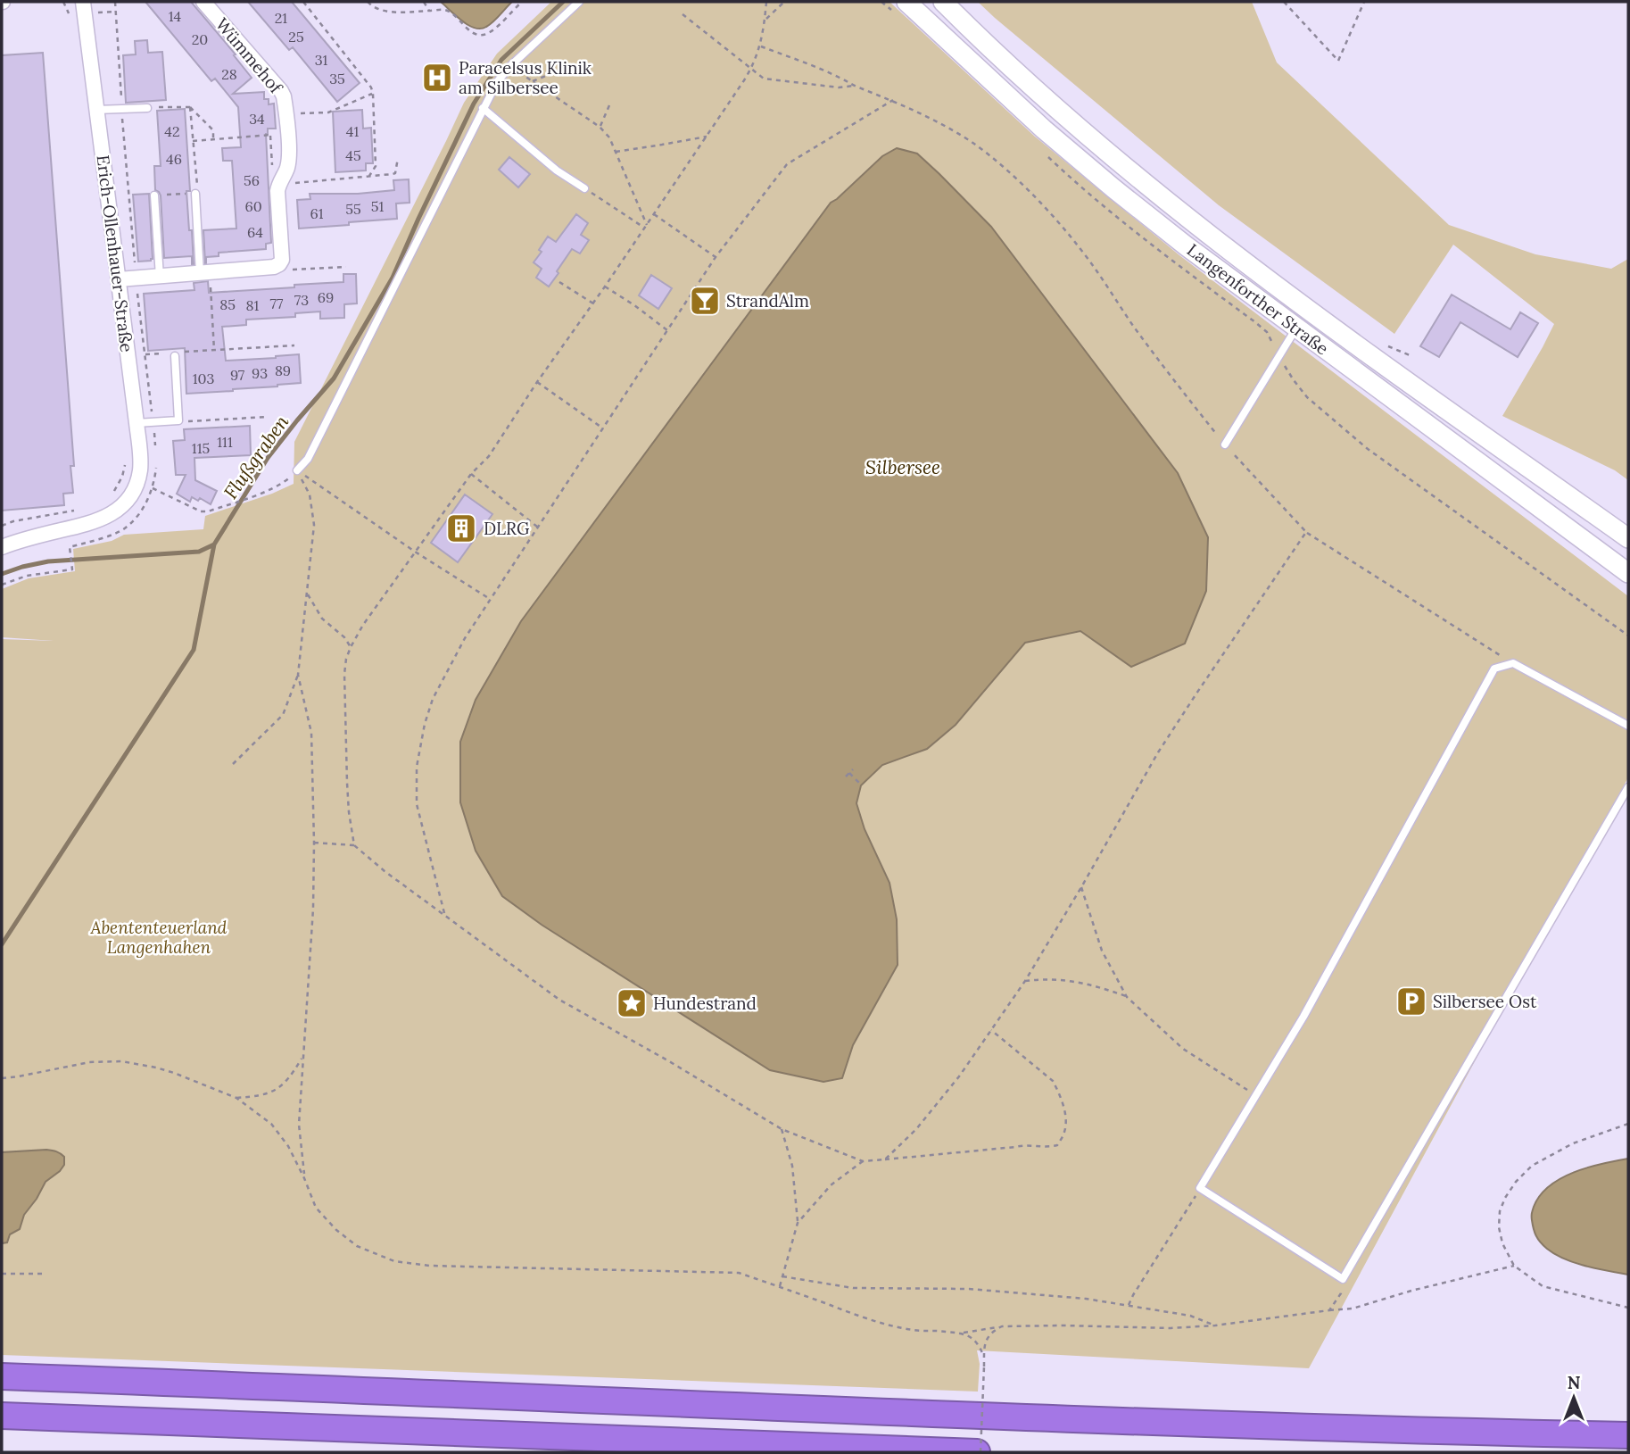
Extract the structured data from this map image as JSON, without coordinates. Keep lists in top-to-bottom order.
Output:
{
  "streets": {
    "main road": ["Langenforther Straße"],
    "street": ["Wümmehof", "Erich-Ollenhauer-Straße"]
  },
  "water": ["Flußgraben", "Silbersee"],
  "parks": ["Abententeuerland Langenhahen"],
  "places": {
    "hospital": ["Paracelsus Klinik am Silbersee"],
    "bar": ["StrandAlm"],
    "building": ["DLRG"],
    "parking": ["Silbersee Ost"],
    "place": ["Hundestrand"]
  },
  "house_numbers": [
    "14",
    "21",
    "25",
    "20",
    "31",
    "28",
    "35",
    "34",
    "42",
    "41",
    "45",
    "46",
    "56",
    "60",
    "51",
    "55",
    "61",
    "64",
    "69",
    "73",
    "77",
    "85",
    "81",
    "89",
    "93",
    "97",
    "103",
    "111",
    "115"
  ],
  "north": "top"
}
